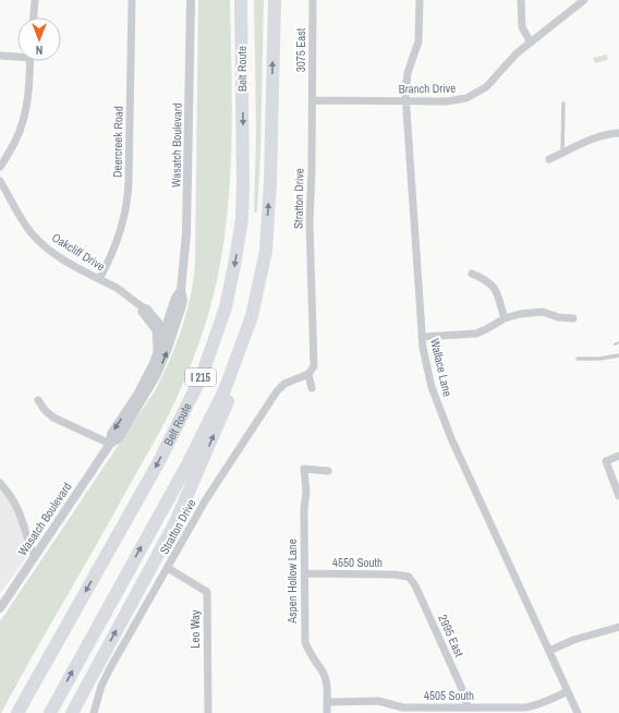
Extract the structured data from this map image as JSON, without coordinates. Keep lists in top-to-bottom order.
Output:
{
  "streets": {
    "highway": ["Belt Route", "I 215"],
    "street": [
      "3075 East",
      "Branch Drive",
      "Deercreek Road",
      "Wasatch Boulevard",
      "Stratton Drive",
      "Oakcliff Drive",
      "Wallace Lane",
      "4550 South",
      "Aspen Hollow Lane",
      "Leo Way",
      "2995 East",
      "4505 South"
    ]
  },
  "crossings": [
    ["3075 East", "Branch Drive"],
    ["3075 East", "Stratton Drive"],
    ["Branch Drive", "Stratton Drive"],
    ["Branch Drive", "Wallace Lane"],
    ["Deercreek Road", "Oakcliff Drive"],
    ["Wasatch Boulevard", "Oakcliff Drive"],
    ["Stratton Drive", "Leo Way"],
    ["Wallace Lane", "4505 South"],
    ["4550 South", "Aspen Hollow Lane"],
    ["4550 South", "2995 East"],
    ["Aspen Hollow Lane", "4505 South"],
    ["2995 East", "4505 South"]
  ],
  "north": "bottom"
}
